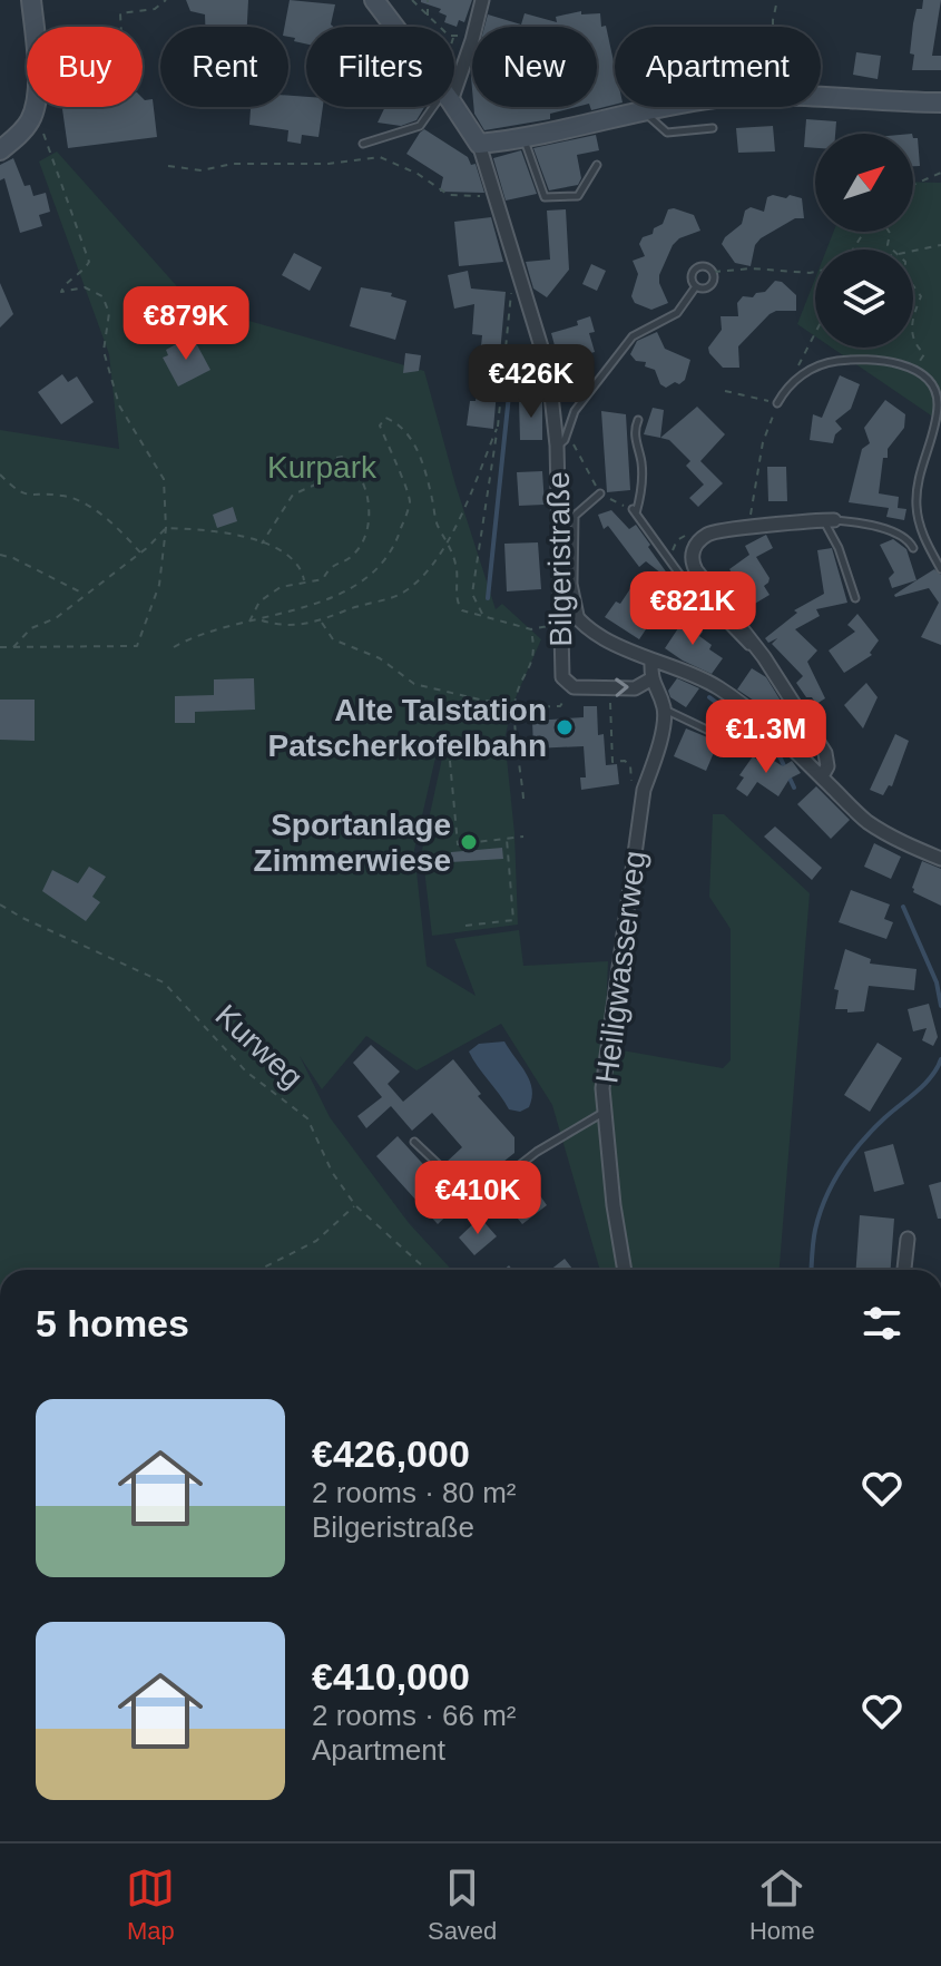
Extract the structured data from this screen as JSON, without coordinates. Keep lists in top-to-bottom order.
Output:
{
  "streets": {
    "street": ["Bilgeristraße", "Heiligwasserweg"],
    "path": ["Kurweg"]
  },
  "parks": ["Kurpark"],
  "places": ["Alte Talstation Patscherkofelbahn", "Sportanlage Zimmerwiese"],
  "north": "top right",
  "page": {
    "chip": [
      "Buy",
      "Rent",
      "Filters",
      "New",
      "Apartment"
    ],
    "price": [
      "€879K",
      "€426K",
      "€821K",
      "€1.3M",
      "€410K"
    ],
    "heading": "5 homes",
    "list": [
      {
        "name": "€426,000",
        "note": "2 rooms · 80 m² · Bilgeristraße"
      },
      {
        "name": "€410,000",
        "note": "2 rooms · 66 m² · Apartment"
      }
    ],
    "tabs": ["Map", "Saved", "Home"]
  }
}
